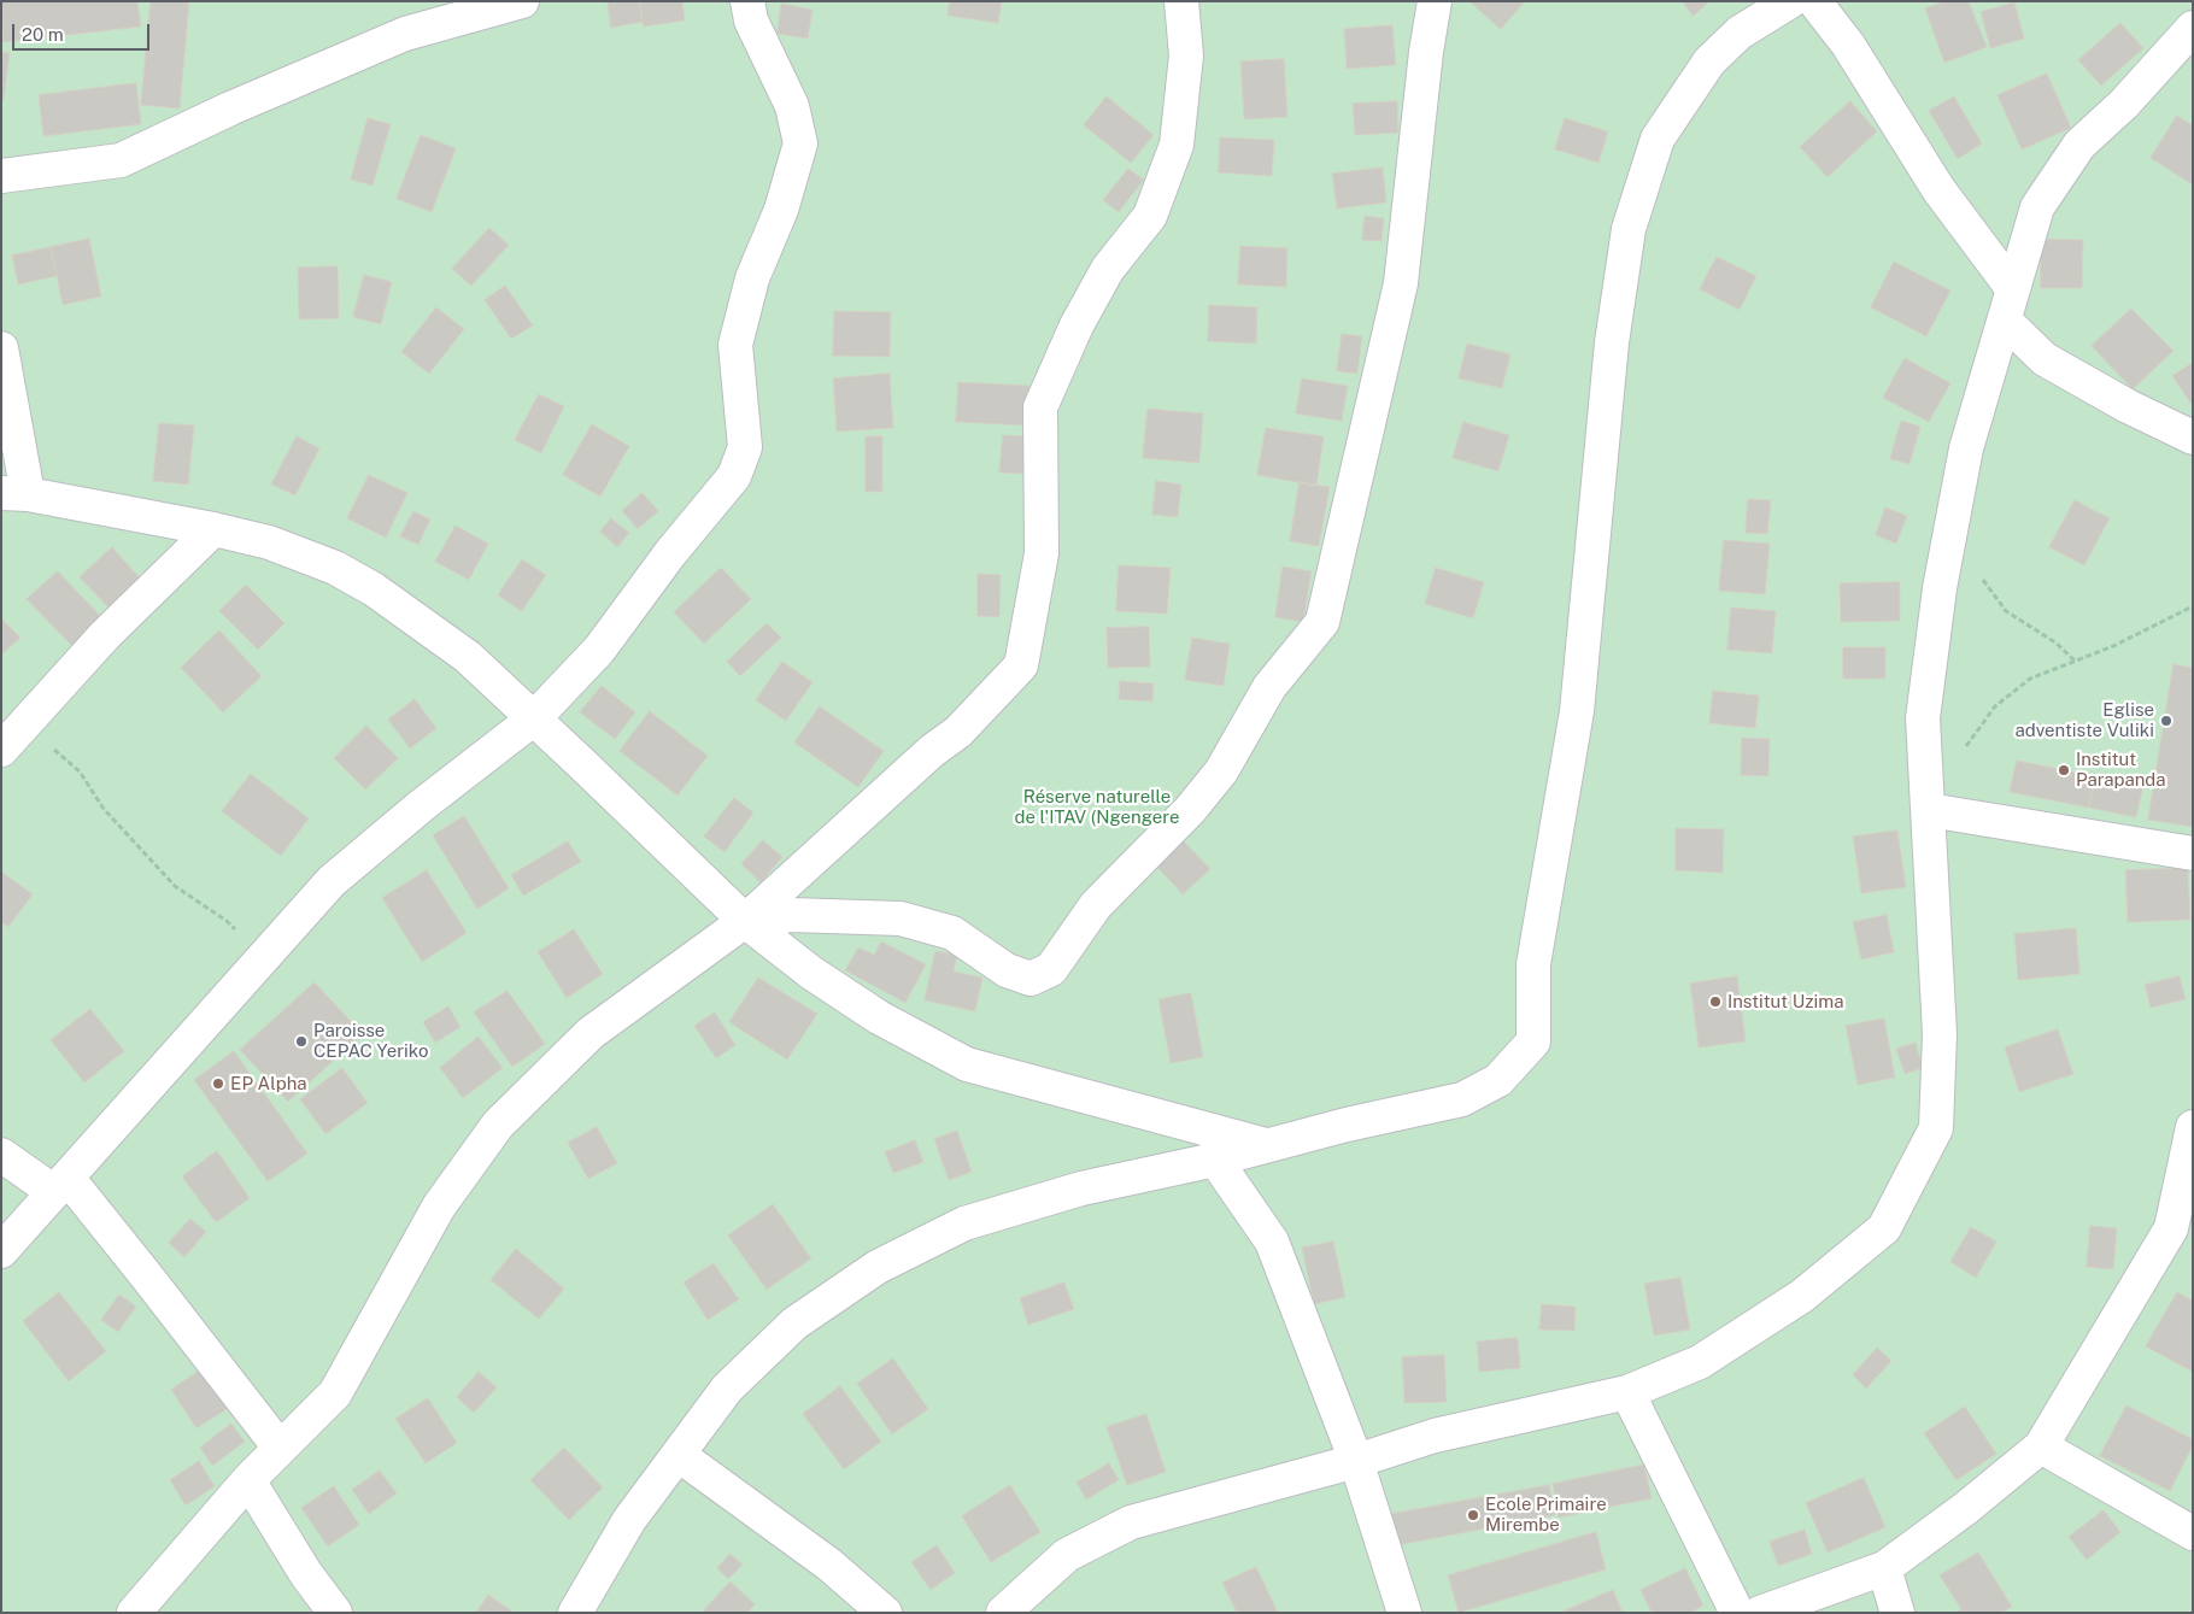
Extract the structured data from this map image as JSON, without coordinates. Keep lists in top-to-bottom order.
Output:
{
  "parks": ["Réserve naturelle de l'ITAV (Ngengere"],
  "places": [
    "Eglise adventiste Vuliki",
    "Institut Parapanda",
    "Institut Uzima",
    "Paroisse CEPAC Yeriko",
    "EP Alpha",
    "Ecole Primaire Mirembe"
  ],
  "scale_bar": "20 m"
}
